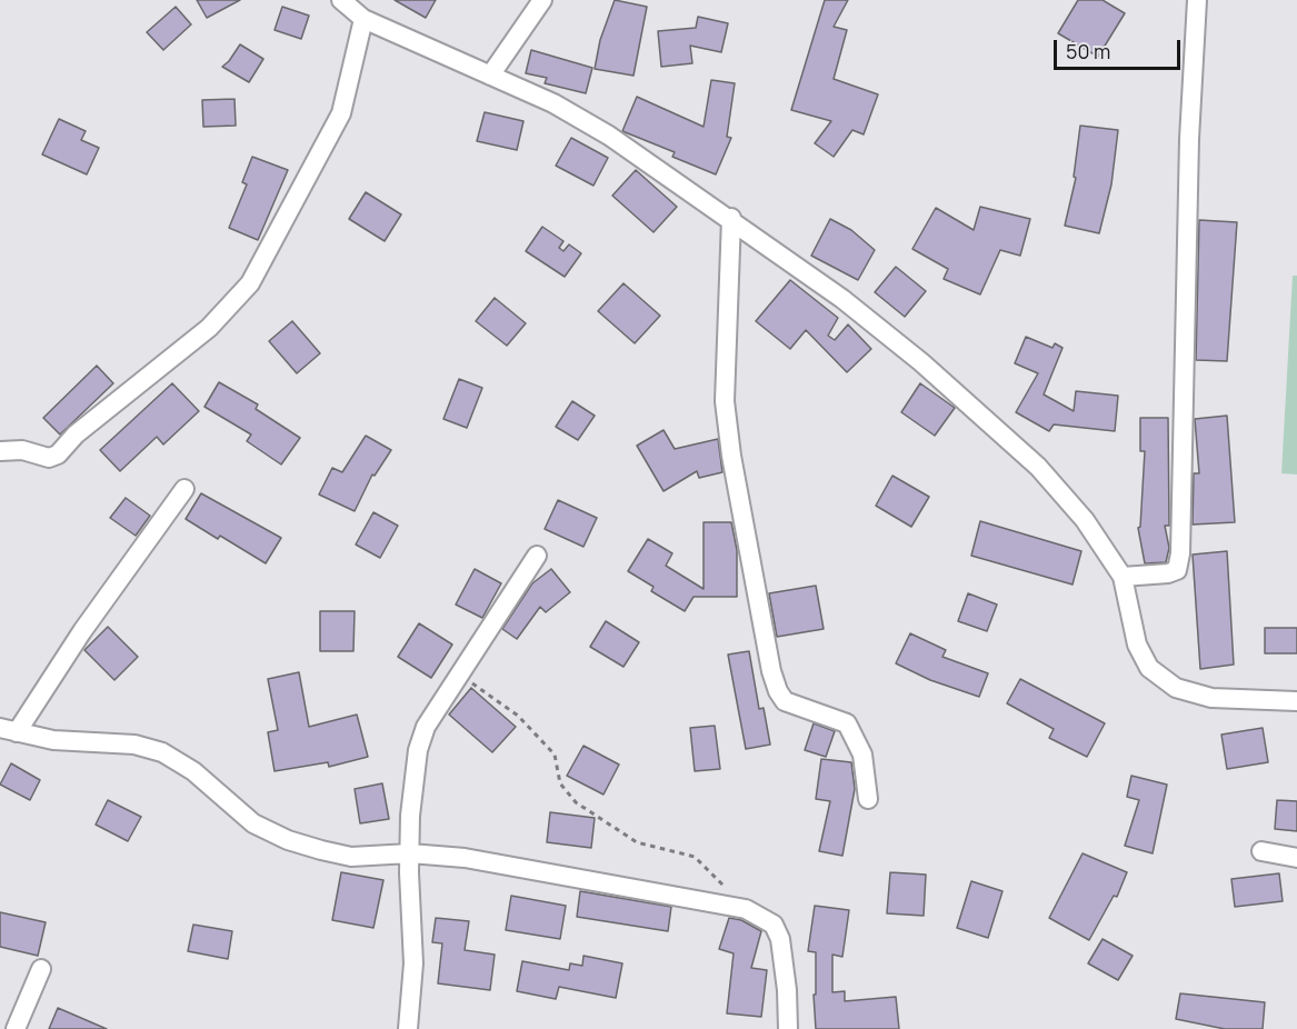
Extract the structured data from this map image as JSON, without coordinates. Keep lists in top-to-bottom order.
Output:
{
  "scale_bar": "50 m"
}
